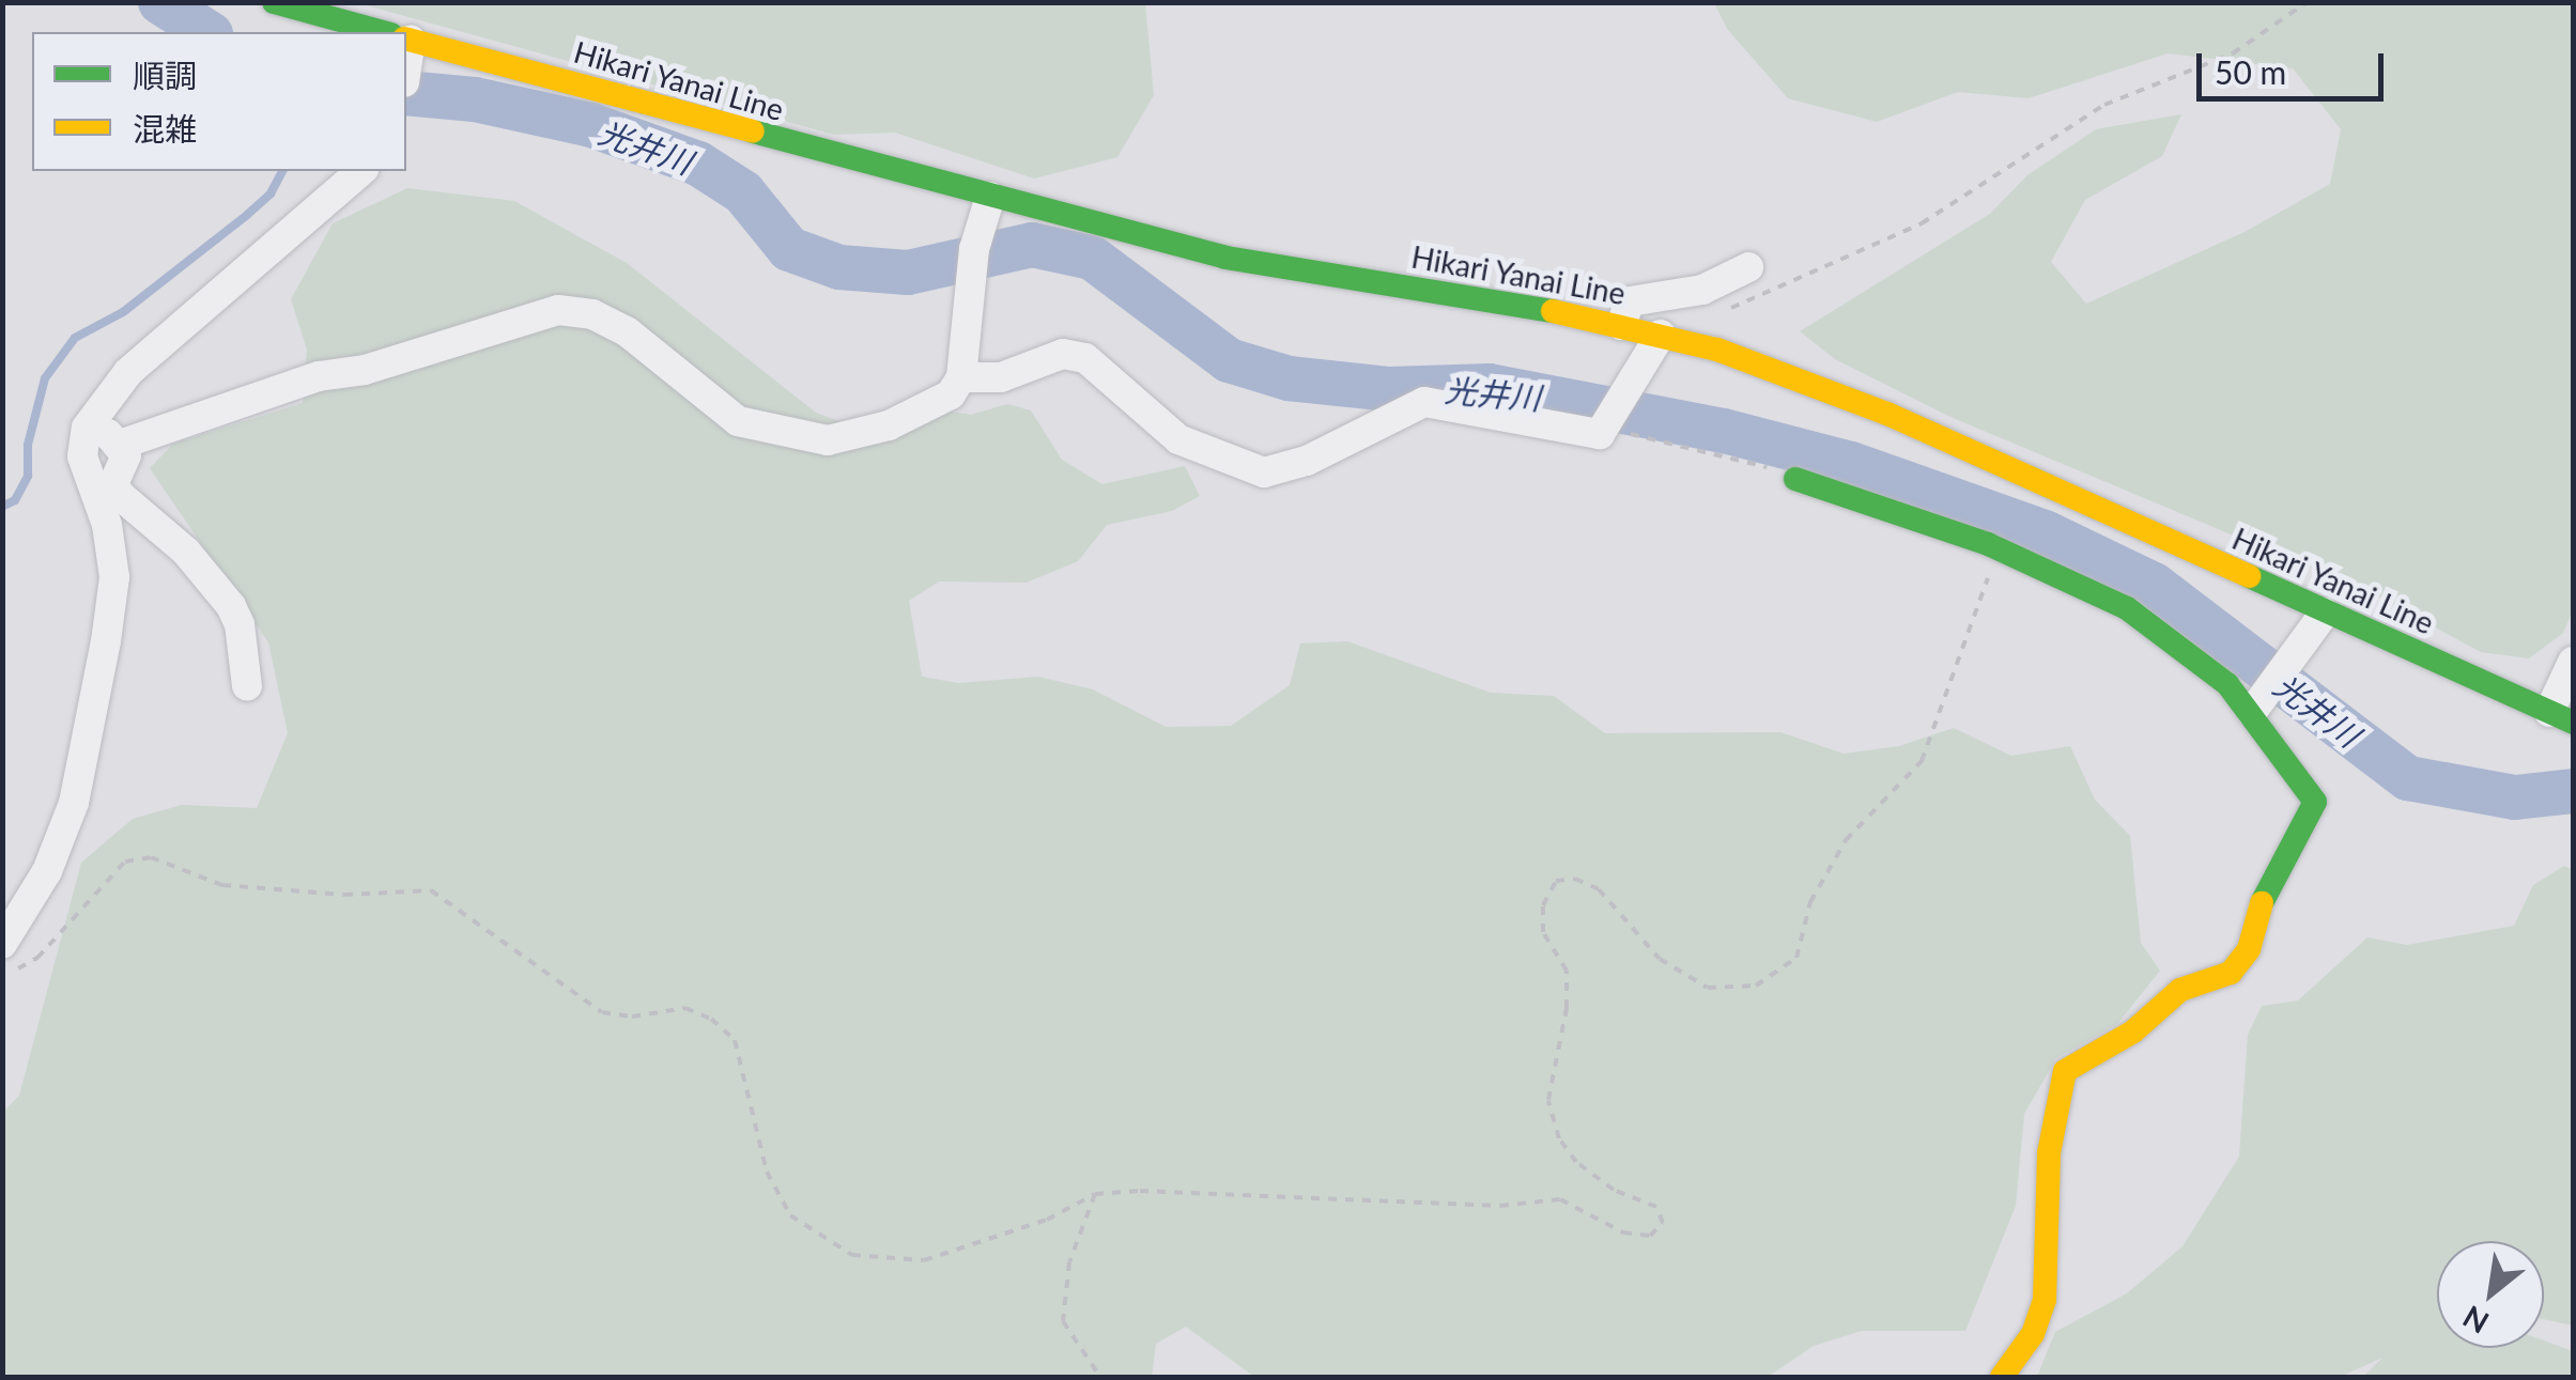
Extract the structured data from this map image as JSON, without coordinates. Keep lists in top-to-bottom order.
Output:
{
  "streets": {
    "main road": ["Hikari Yanai Line"]
  },
  "water": ["光井川"],
  "legend": ["順調", "混雑"],
  "scale_bar": "50 m",
  "north": "bottom left"
}
